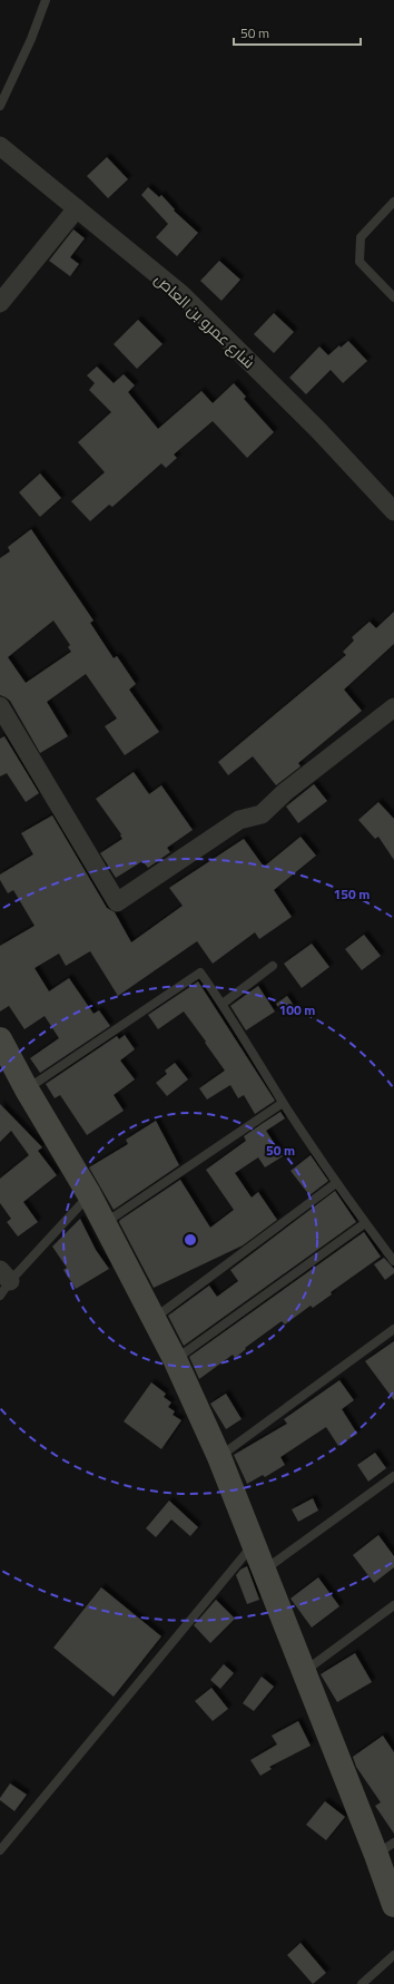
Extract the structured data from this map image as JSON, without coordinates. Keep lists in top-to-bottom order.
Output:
{
  "streets": {
    "street": ["شارع عمرو بن العاص"]
  },
  "scale_bar": "50 m",
  "rings": ["150 m", "100 m", "50 m"]
}
